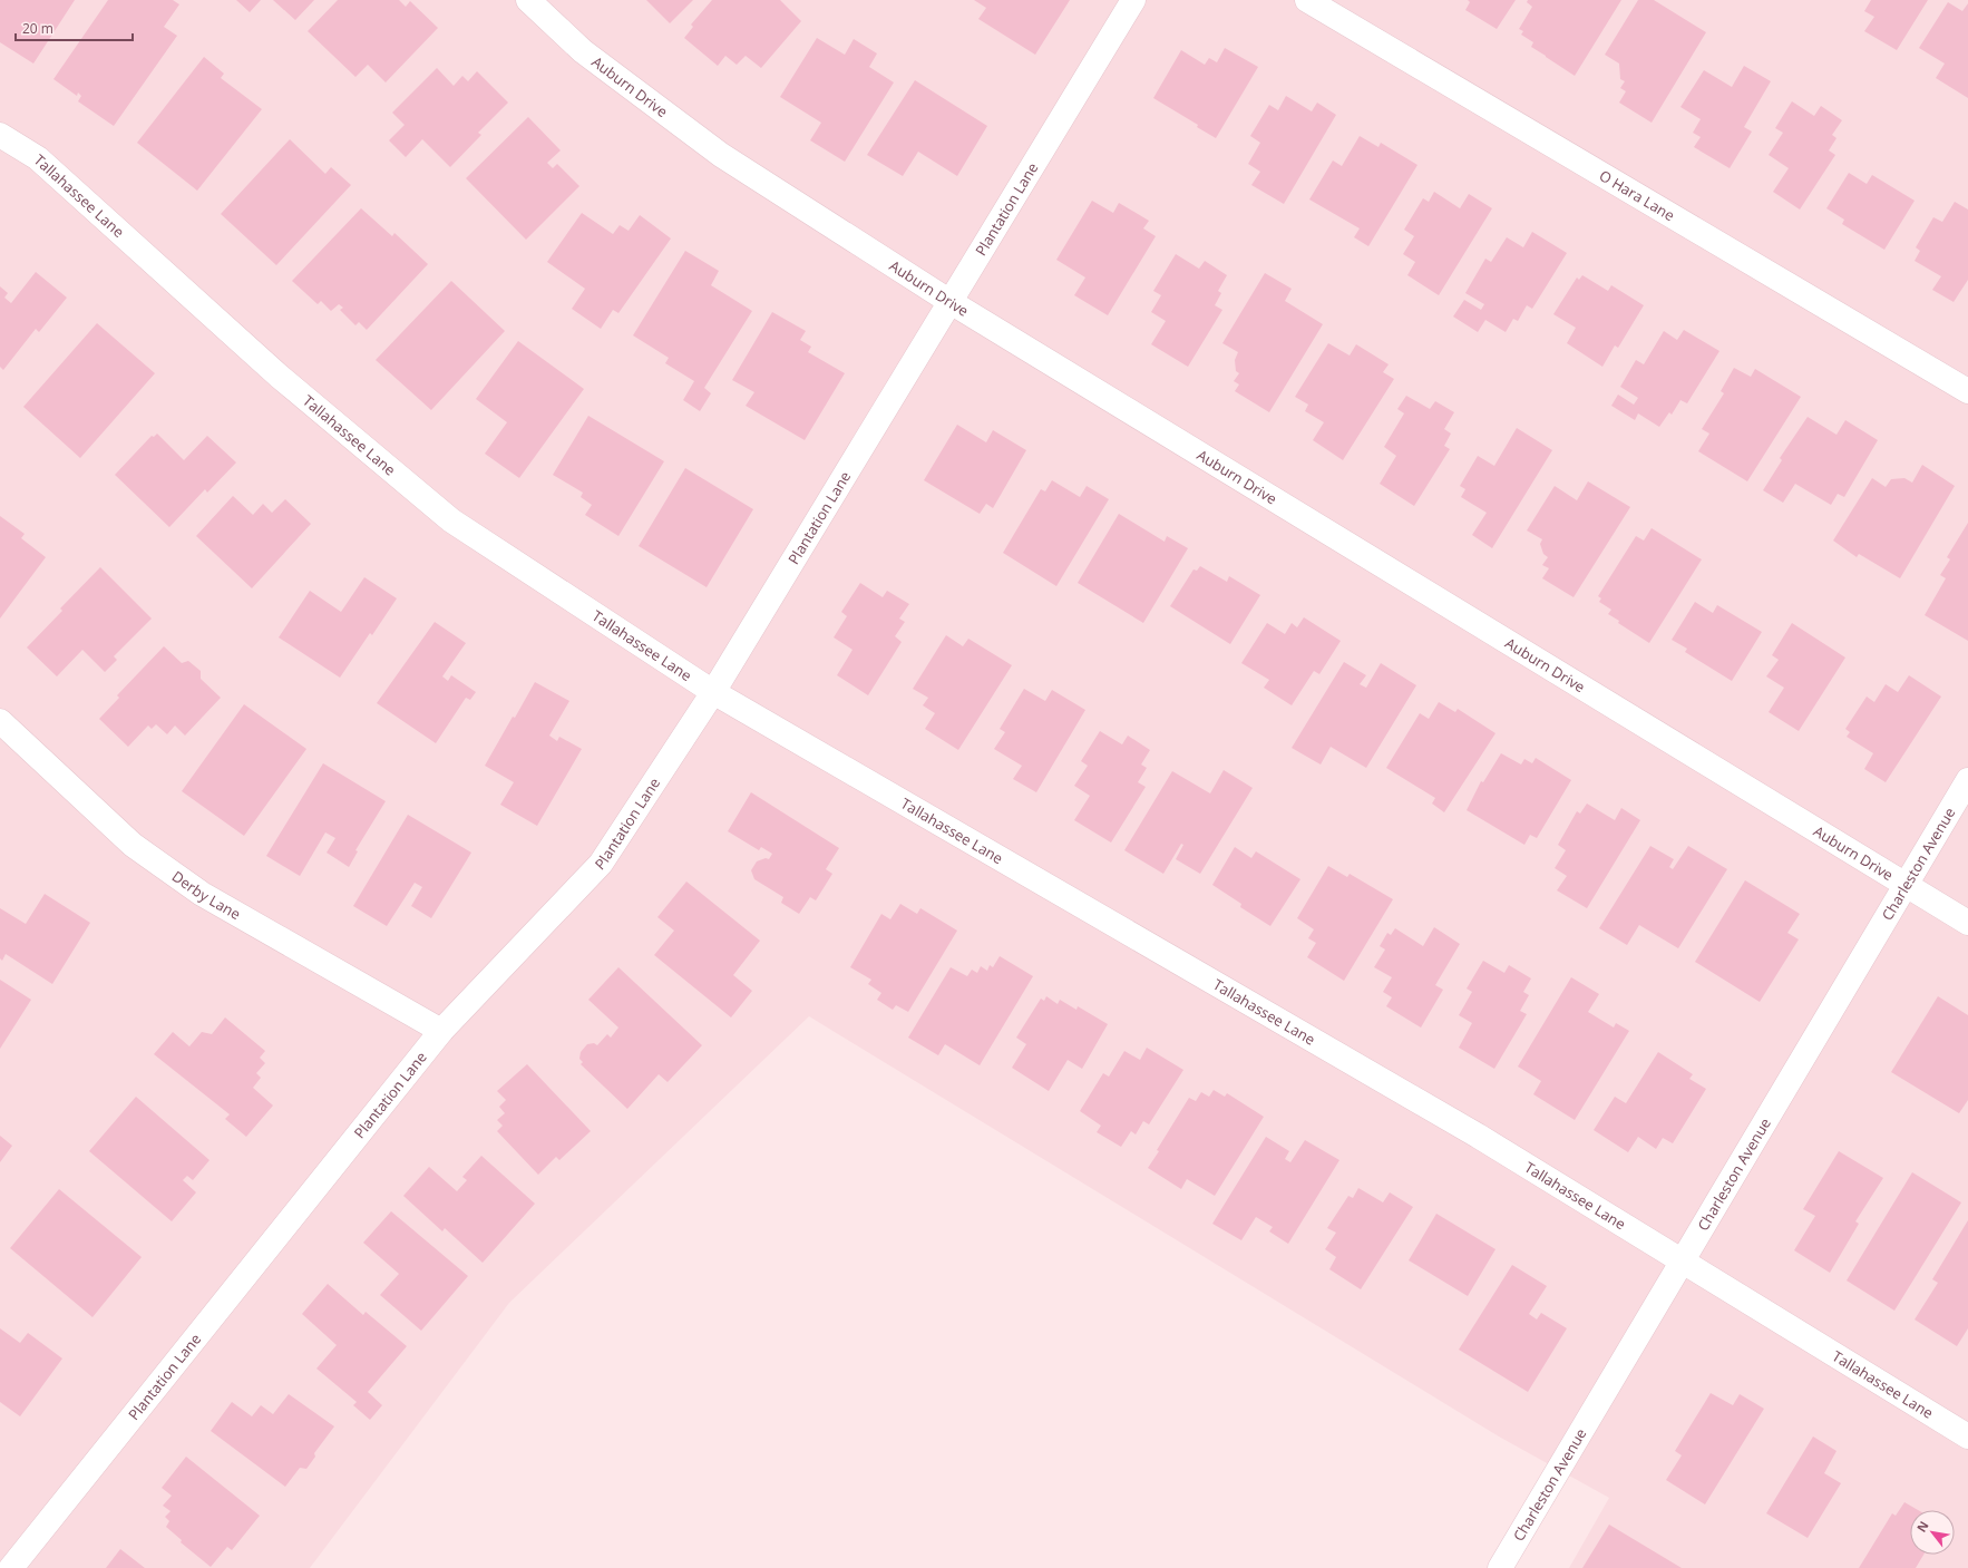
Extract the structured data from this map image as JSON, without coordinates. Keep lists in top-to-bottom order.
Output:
{
  "streets": {
    "street": [
      "Auburn Drive",
      "Tallahassee Lane",
      "O Hara Lane",
      "Plantation Lane",
      "Charleston Avenue",
      "Derby Lane"
    ]
  },
  "crossings": [
    ["Auburn Drive", "Plantation Lane"],
    ["Auburn Drive", "Charleston Avenue"],
    ["Tallahassee Lane", "Plantation Lane"],
    ["Tallahassee Lane", "Charleston Avenue"],
    ["Plantation Lane", "Derby Lane"]
  ],
  "scale_bar": "20 m",
  "north": "top left"
}
